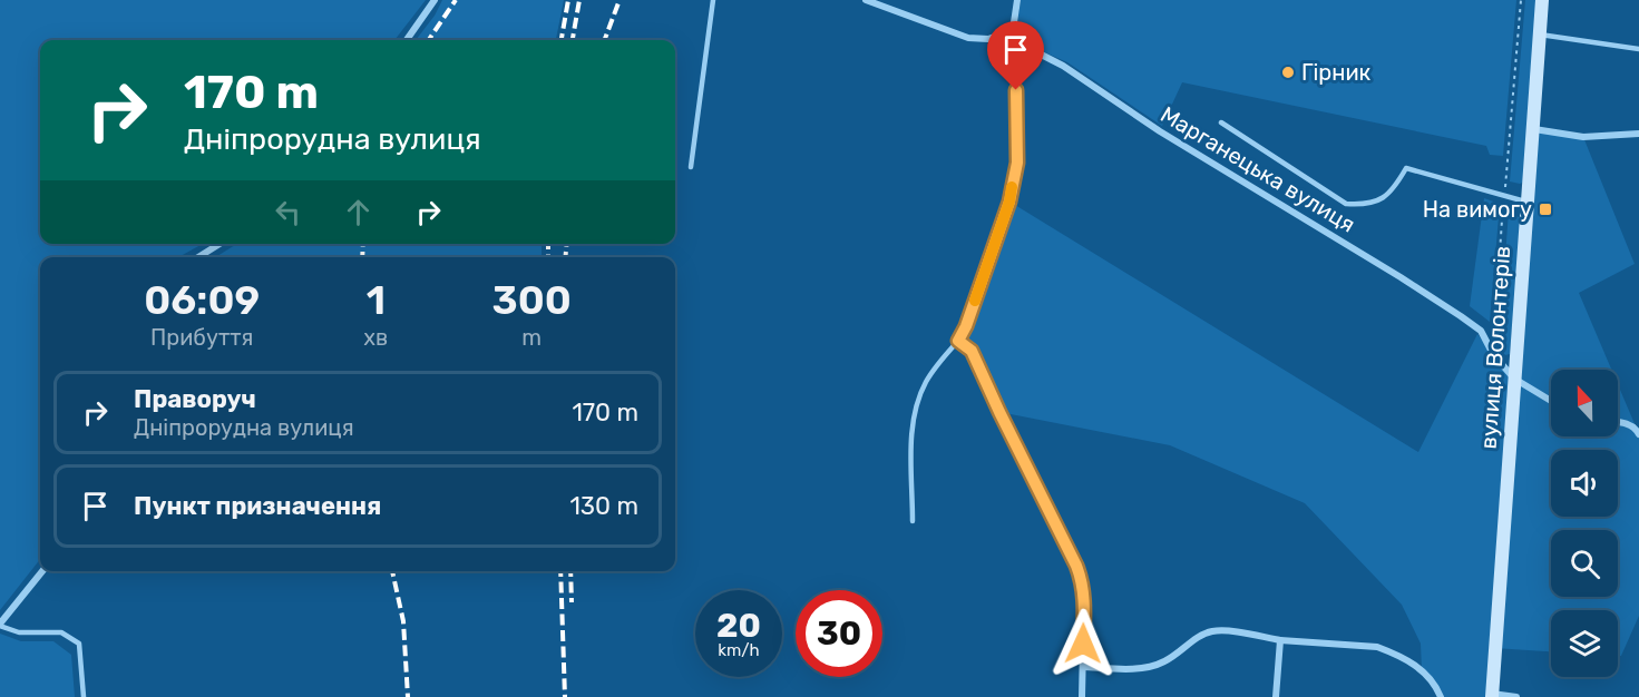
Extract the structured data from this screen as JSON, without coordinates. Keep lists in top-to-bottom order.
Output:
{
  "streets": {
    "street": ["Марганецька вулиця", "вулиця Волонтерів"]
  },
  "places": {
    "other": ["Гірник"],
    "transit": ["На вимогу"]
  },
  "north": "top",
  "page": {
    "turn": ["170 m", "Дніпрорудна вулиця"],
    "eta": [
      "06:09",
      "Прибуття",
      "1",
      "хв",
      "300",
      "m"
    ],
    "list": [
      {
        "name": "Праворуч",
        "note": "Дніпрорудна вулиця",
        "value": "170 m"
      },
      {
        "name": "Пункт призначення",
        "value": "130 m"
      }
    ],
    "speed": "20 km/h",
    "limit": "30"
  }
}
